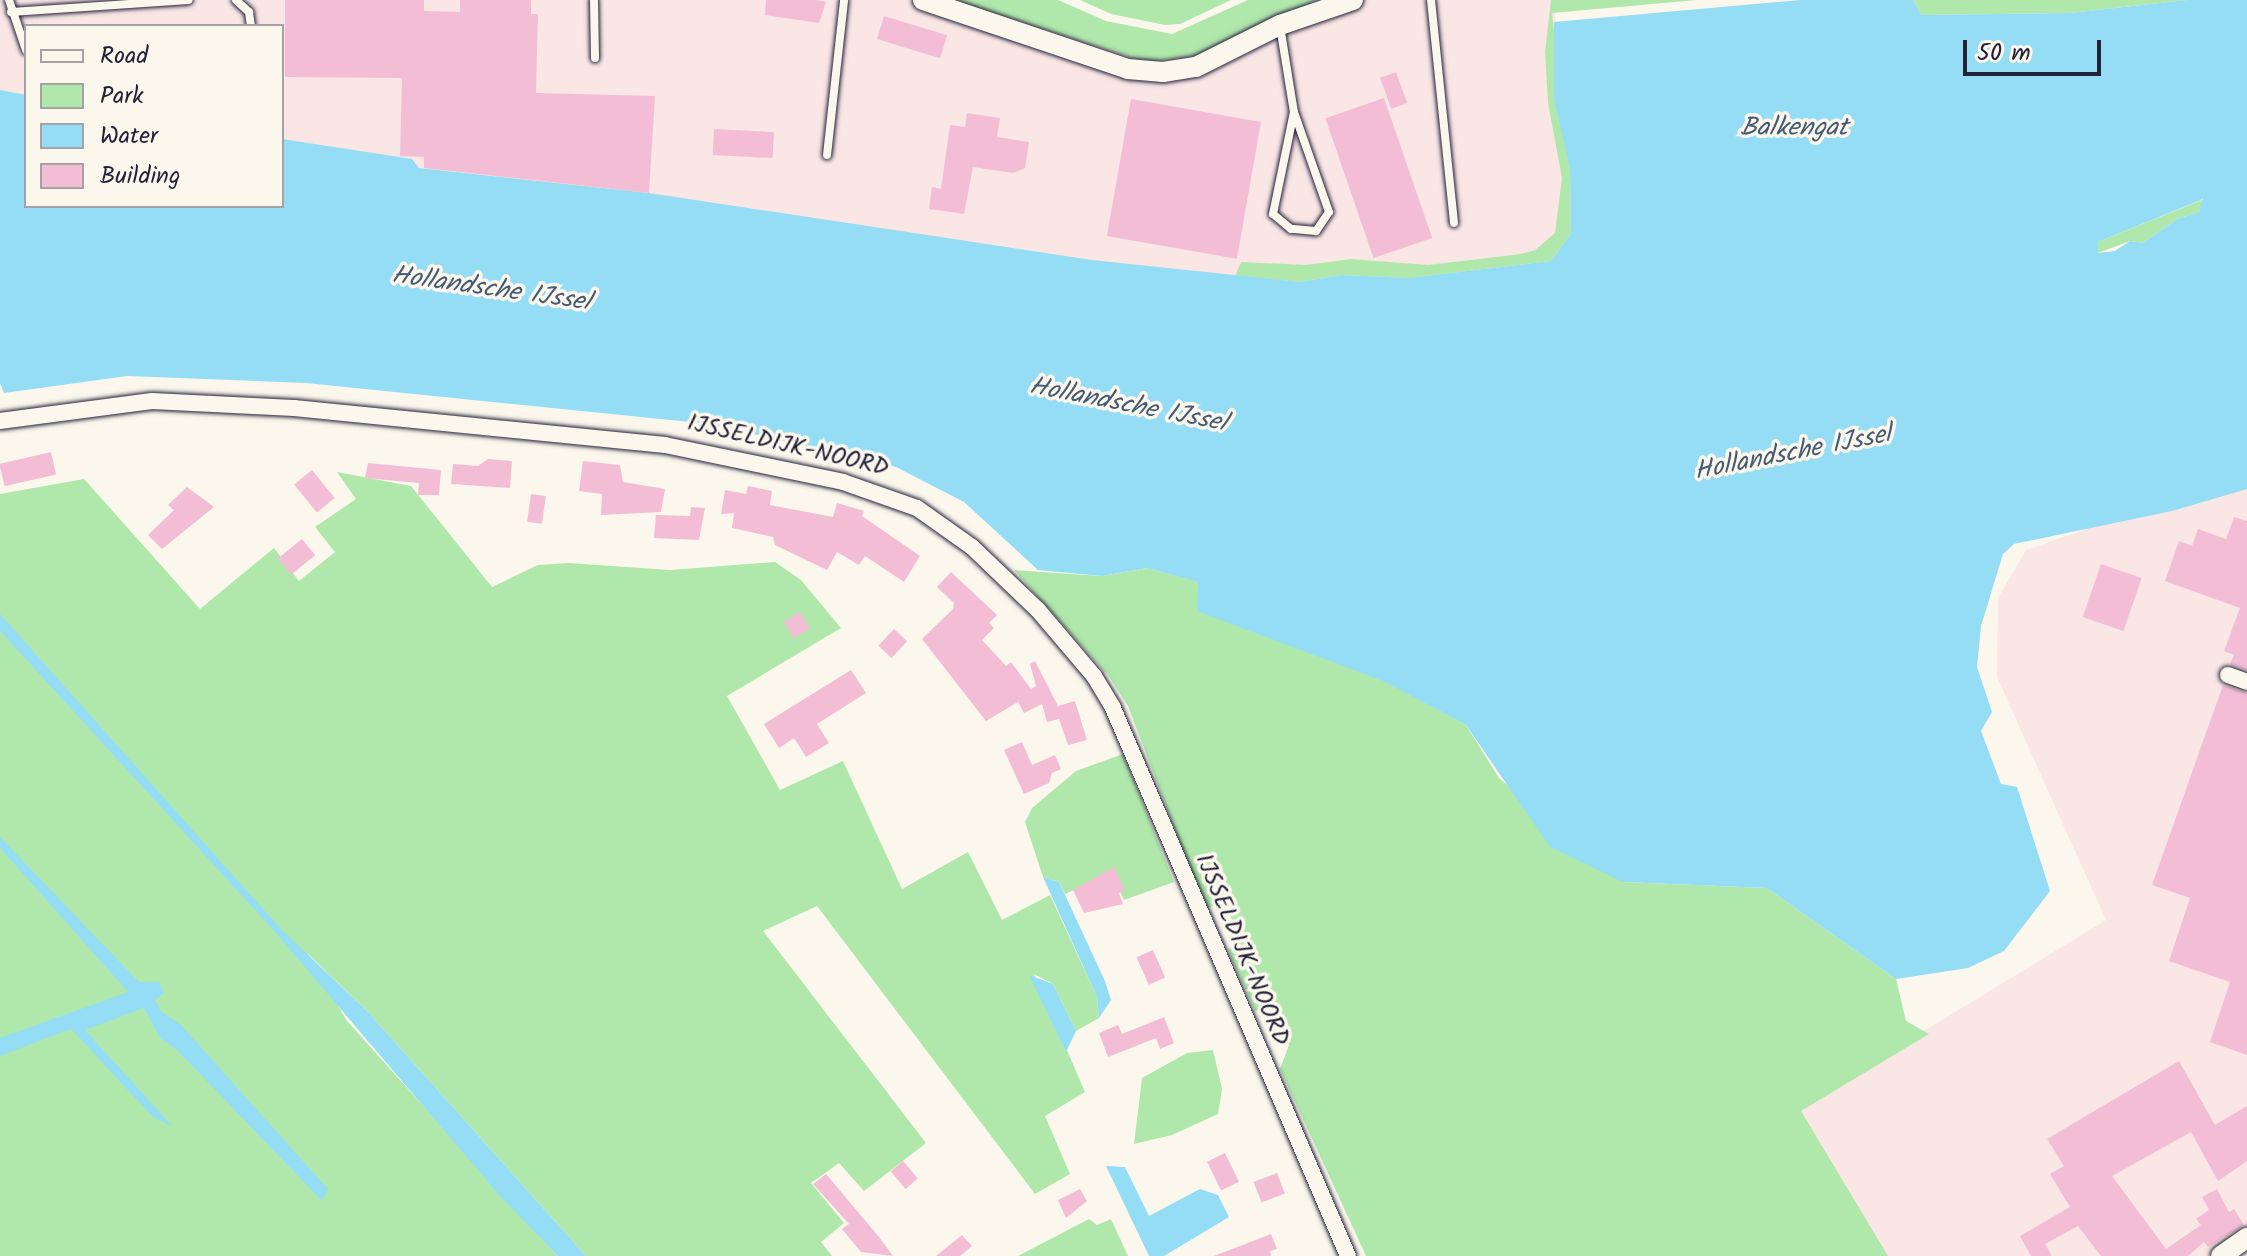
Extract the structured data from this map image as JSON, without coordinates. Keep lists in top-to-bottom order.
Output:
{
  "streets": {
    "street": ["IJSSELDIJK-NOORD"]
  },
  "water": ["Balkengat", "Hollandsche IJssel"],
  "legend": [
    "Road",
    "Park",
    "Water",
    "Building"
  ],
  "scale_bar": "50 m"
}
